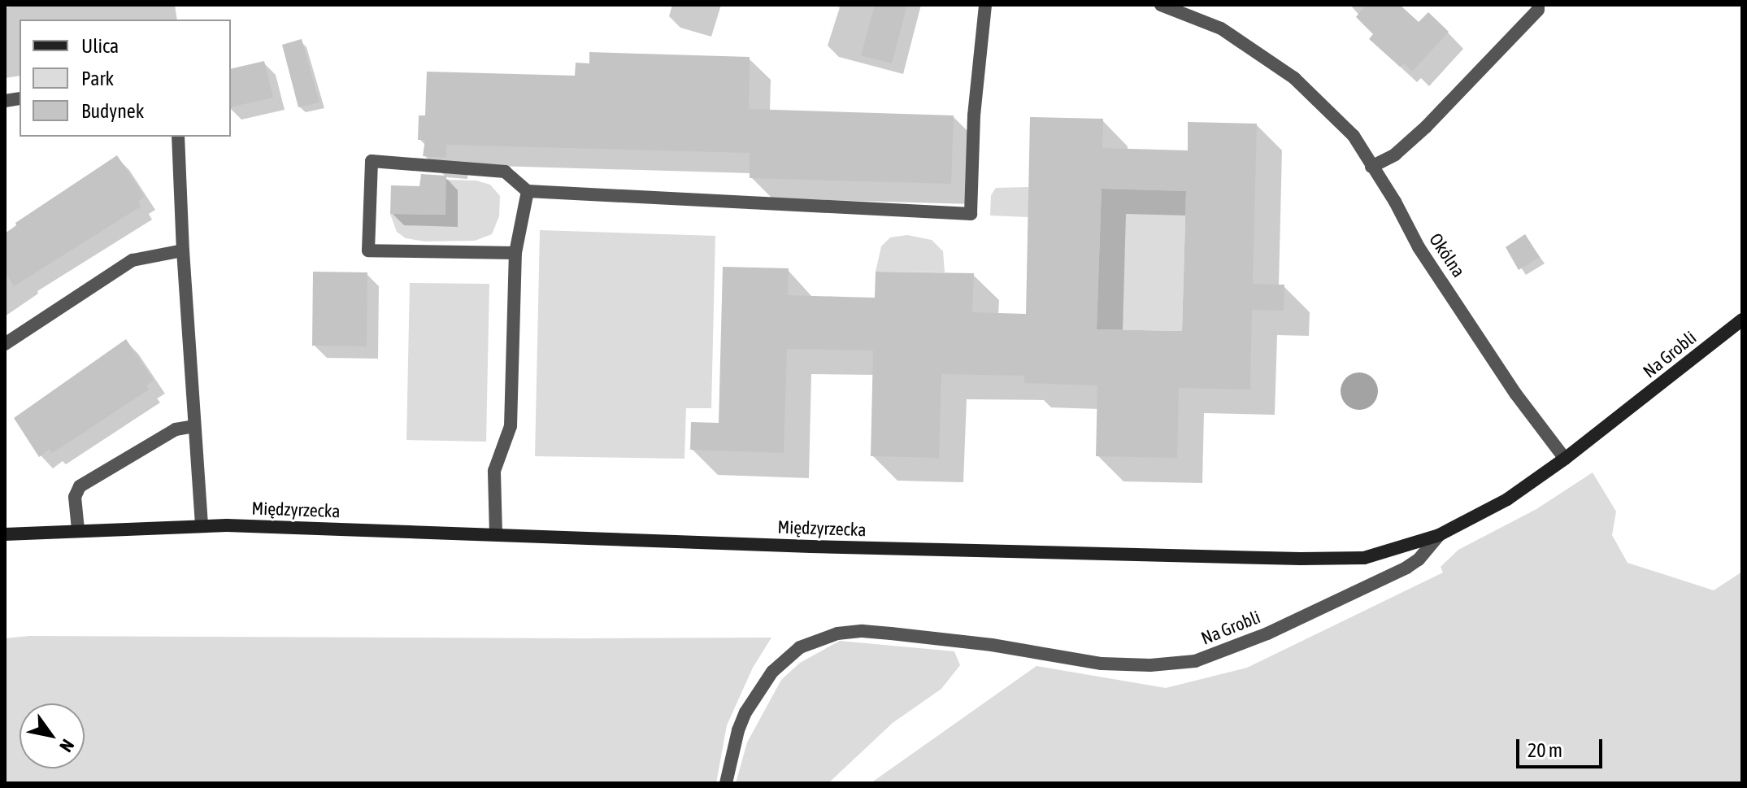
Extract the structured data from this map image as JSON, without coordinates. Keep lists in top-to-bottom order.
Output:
{
  "streets": {
    "street": ["Okólna", "Na Grobli", "Międzyrzecka"]
  },
  "crossings": [
    ["Okólna", "Na Grobli"],
    ["Na Grobli", "Międzyrzecka"]
  ],
  "legend": ["Ulica", "Park", "Budynek"],
  "scale_bar": "20 m",
  "north": "bottom right"
}
